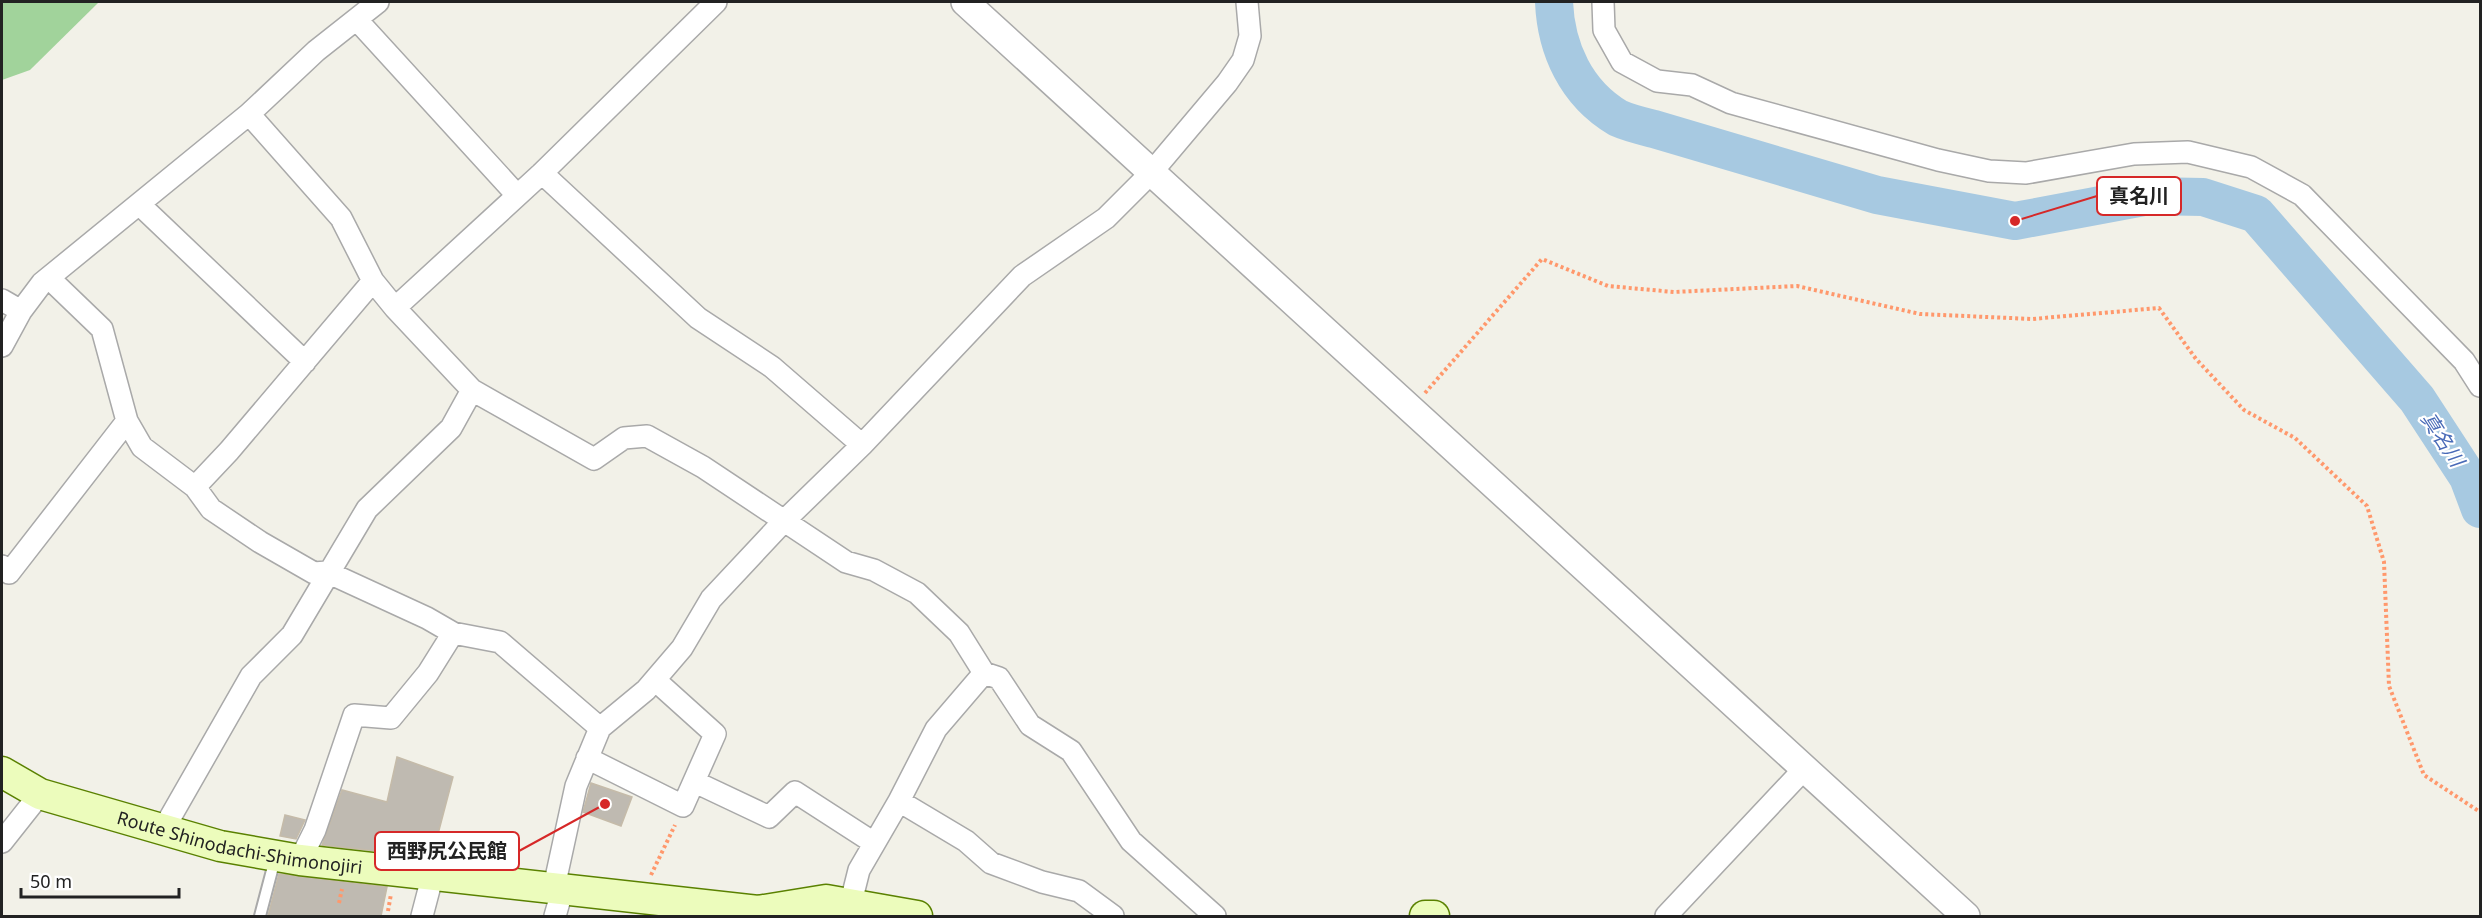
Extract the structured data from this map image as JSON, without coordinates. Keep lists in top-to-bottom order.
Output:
{
  "streets": {
    "main road": ["Route Shinodachi-Shimonojiri"]
  },
  "water": ["真名川"],
  "places": ["真名川", "西野尻公民館"],
  "scale_bar": "50 m"
}
